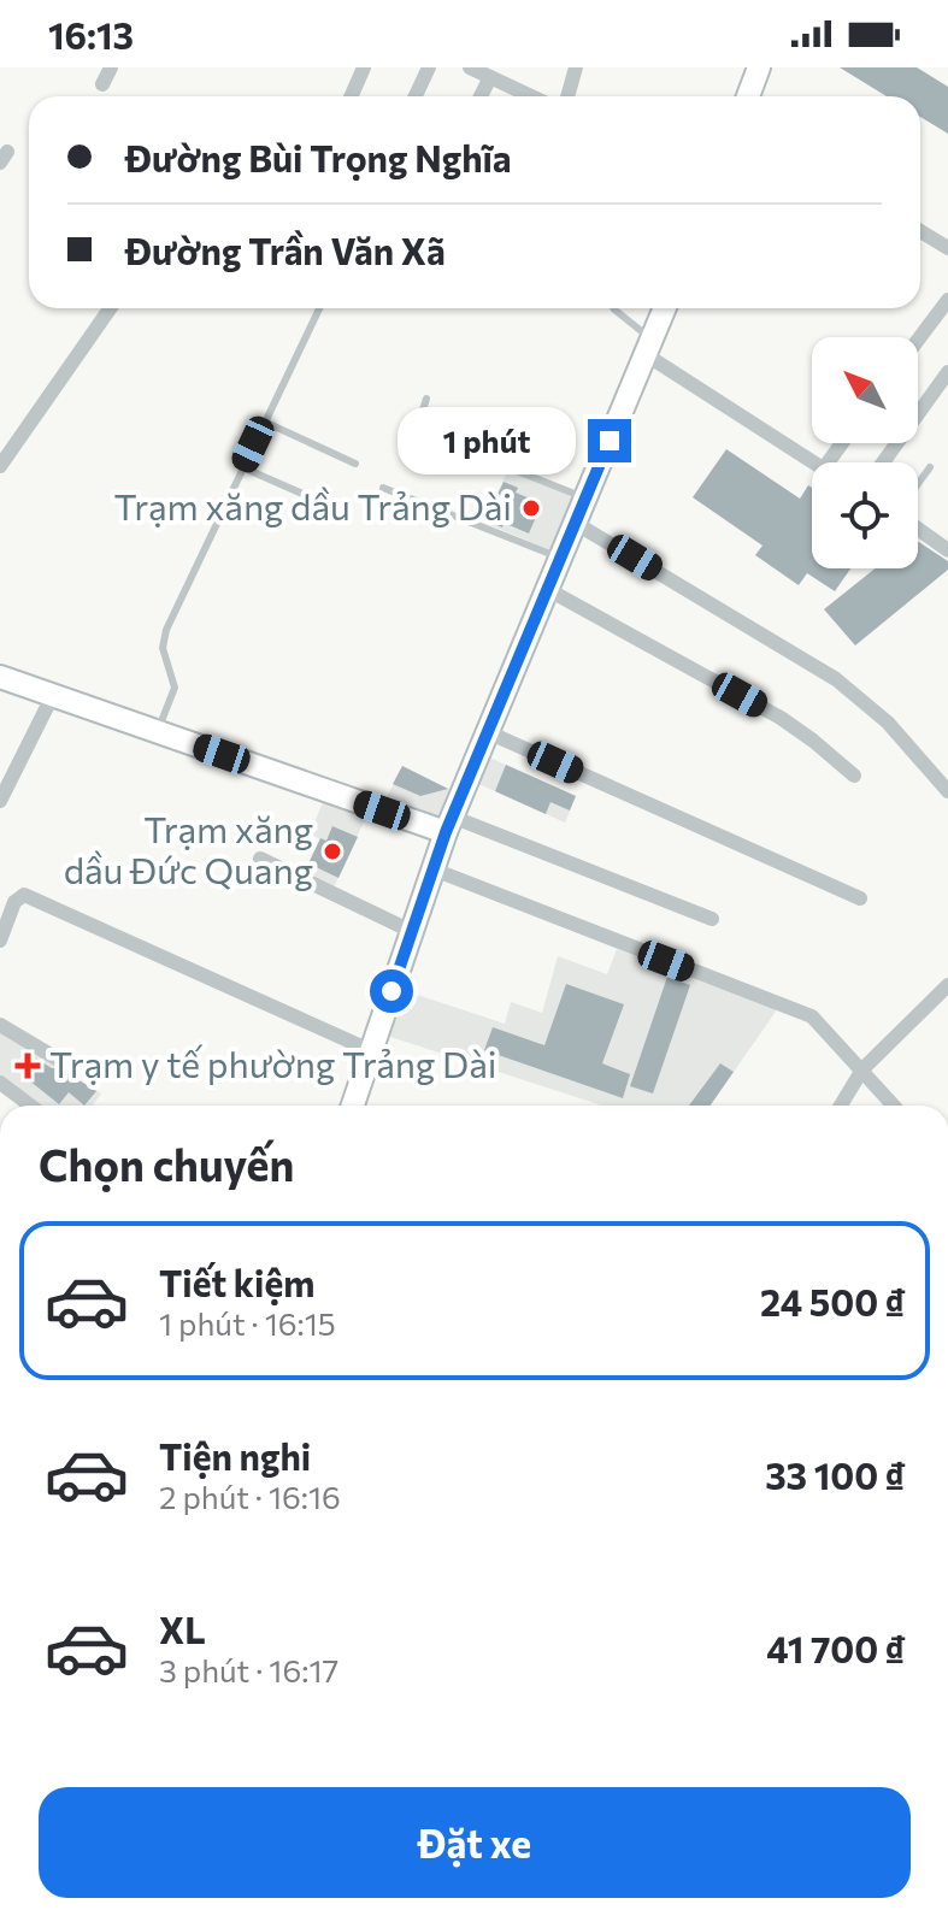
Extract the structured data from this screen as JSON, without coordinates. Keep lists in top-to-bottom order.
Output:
{
  "places": {
    "other": ["Trạm xăng dầu Trảng Dài", "Trạm xăng dầu Đức Quang"],
    "health": ["Trạm y tế phường Trảng Dài"]
  },
  "north": "top left",
  "page": {
    "status": "16:13",
    "banner": ["Đường Bùi Trọng Nghĩa", "Đường Trần Văn Xã"],
    "bubble": "1 phút",
    "heading": "Chọn chuyến",
    "list": [
      {
        "name": "Tiết kiệm",
        "note": "1 phút · 16:15",
        "value": "24 500 ₫"
      },
      {
        "name": "Tiện nghi",
        "note": "2 phút · 16:16",
        "value": "33 100 ₫"
      },
      {
        "name": "XL",
        "note": "3 phút · 16:17",
        "value": "41 700 ₫"
      }
    ],
    "buttons": "Đặt xe"
  }
}
